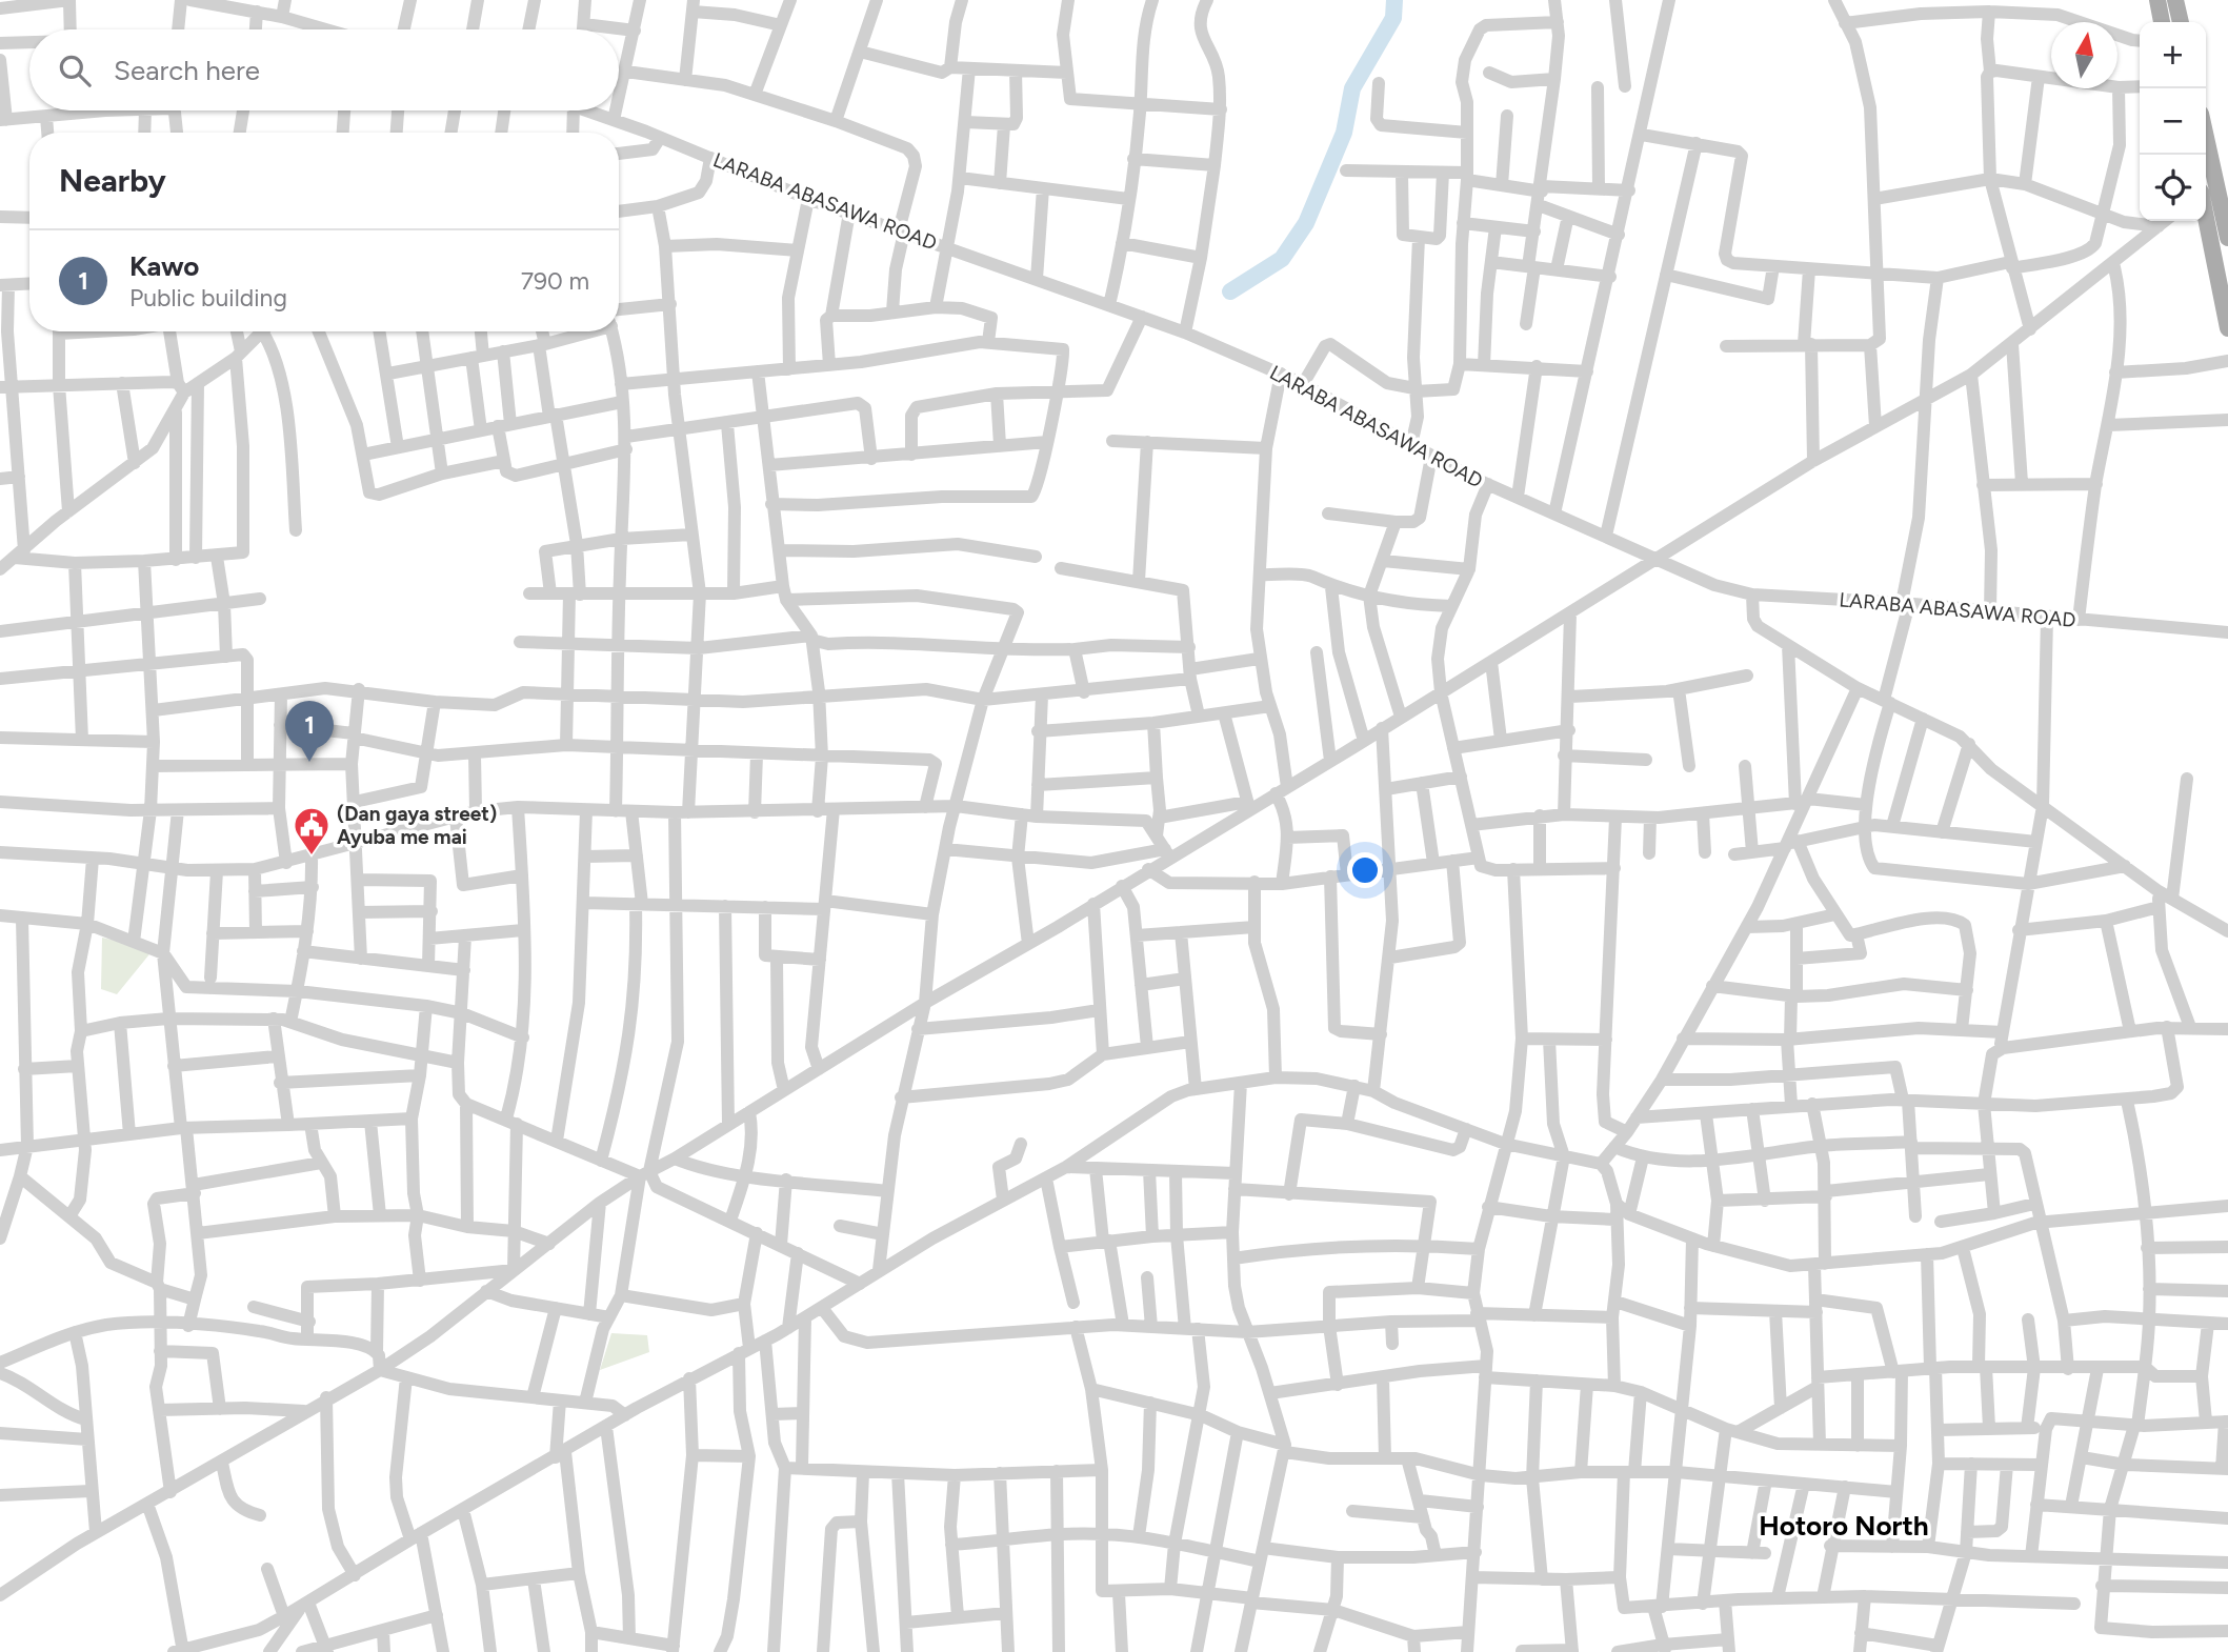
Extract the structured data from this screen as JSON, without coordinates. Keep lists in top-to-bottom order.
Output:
{
  "streets": {
    "street": ["LARABA ABASAWA ROAD"]
  },
  "districts": ["Hotoro North"],
  "places": {
    "public building": ["(Dan gaya street) Ayuba me mai"]
  },
  "north": "top",
  "page": {
    "map_buttons": ["+", "−"],
    "search": "Search here",
    "heading": "Nearby",
    "list": [
      {
        "mark": "1",
        "name": "Kawo",
        "note": "Public building",
        "value": "790 m"
      }
    ],
    "pins": "1"
  }
}
